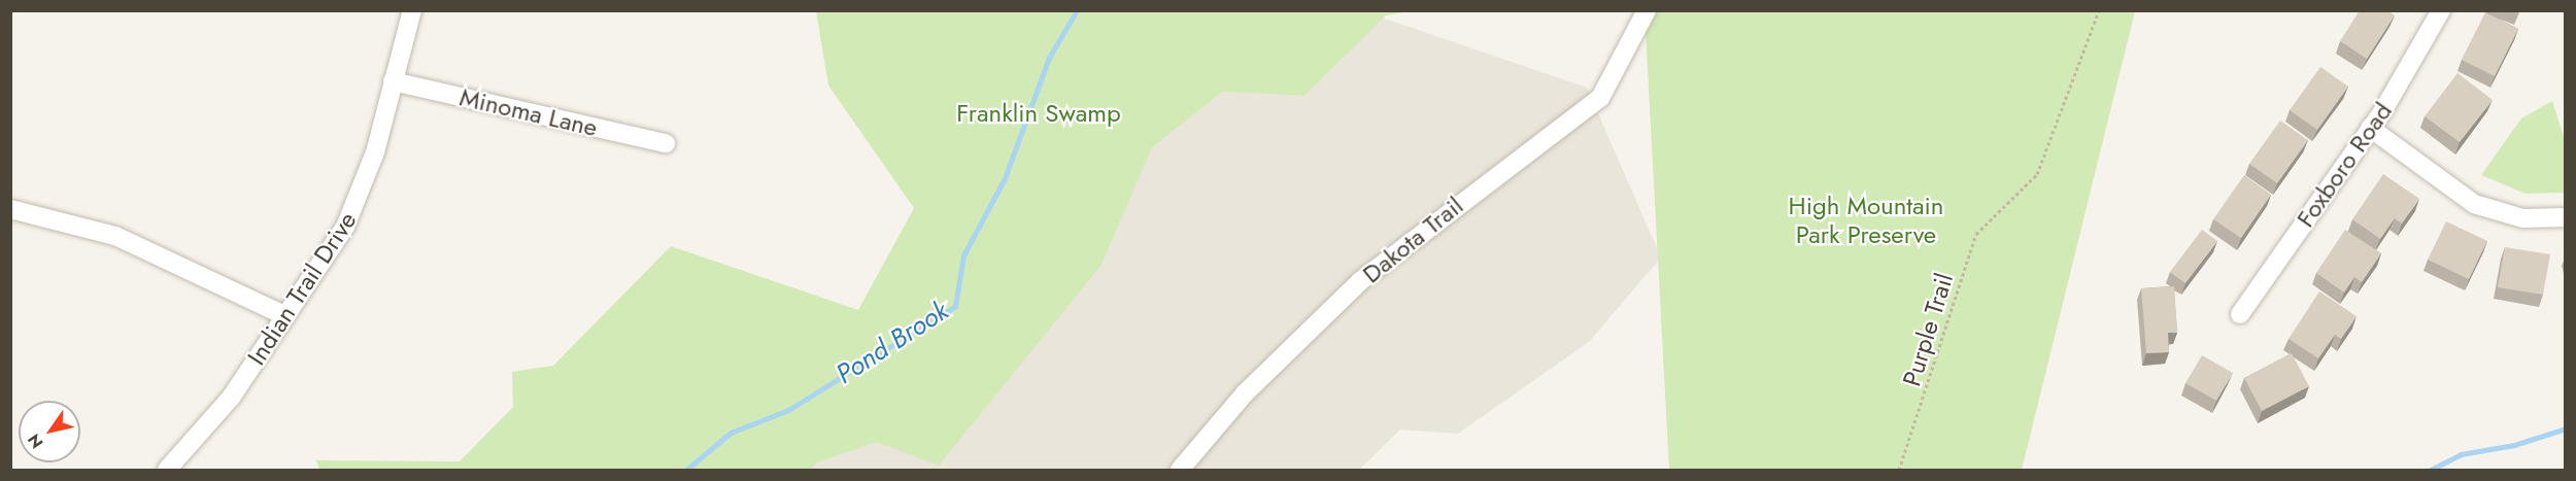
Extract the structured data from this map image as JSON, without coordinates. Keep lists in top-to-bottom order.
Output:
{
  "streets": {
    "street": [
      "Minoma Lane",
      "Foxboro Road",
      "Dakota Trail",
      "Indian Trail Drive"
    ],
    "path": ["Purple Trail"]
  },
  "crossings": [
    ["Minoma Lane", "Indian Trail Drive"]
  ],
  "water": ["Pond Brook"],
  "parks": ["Franklin Swamp", "High Mountain Park Preserve"],
  "north": "bottom left"
}
